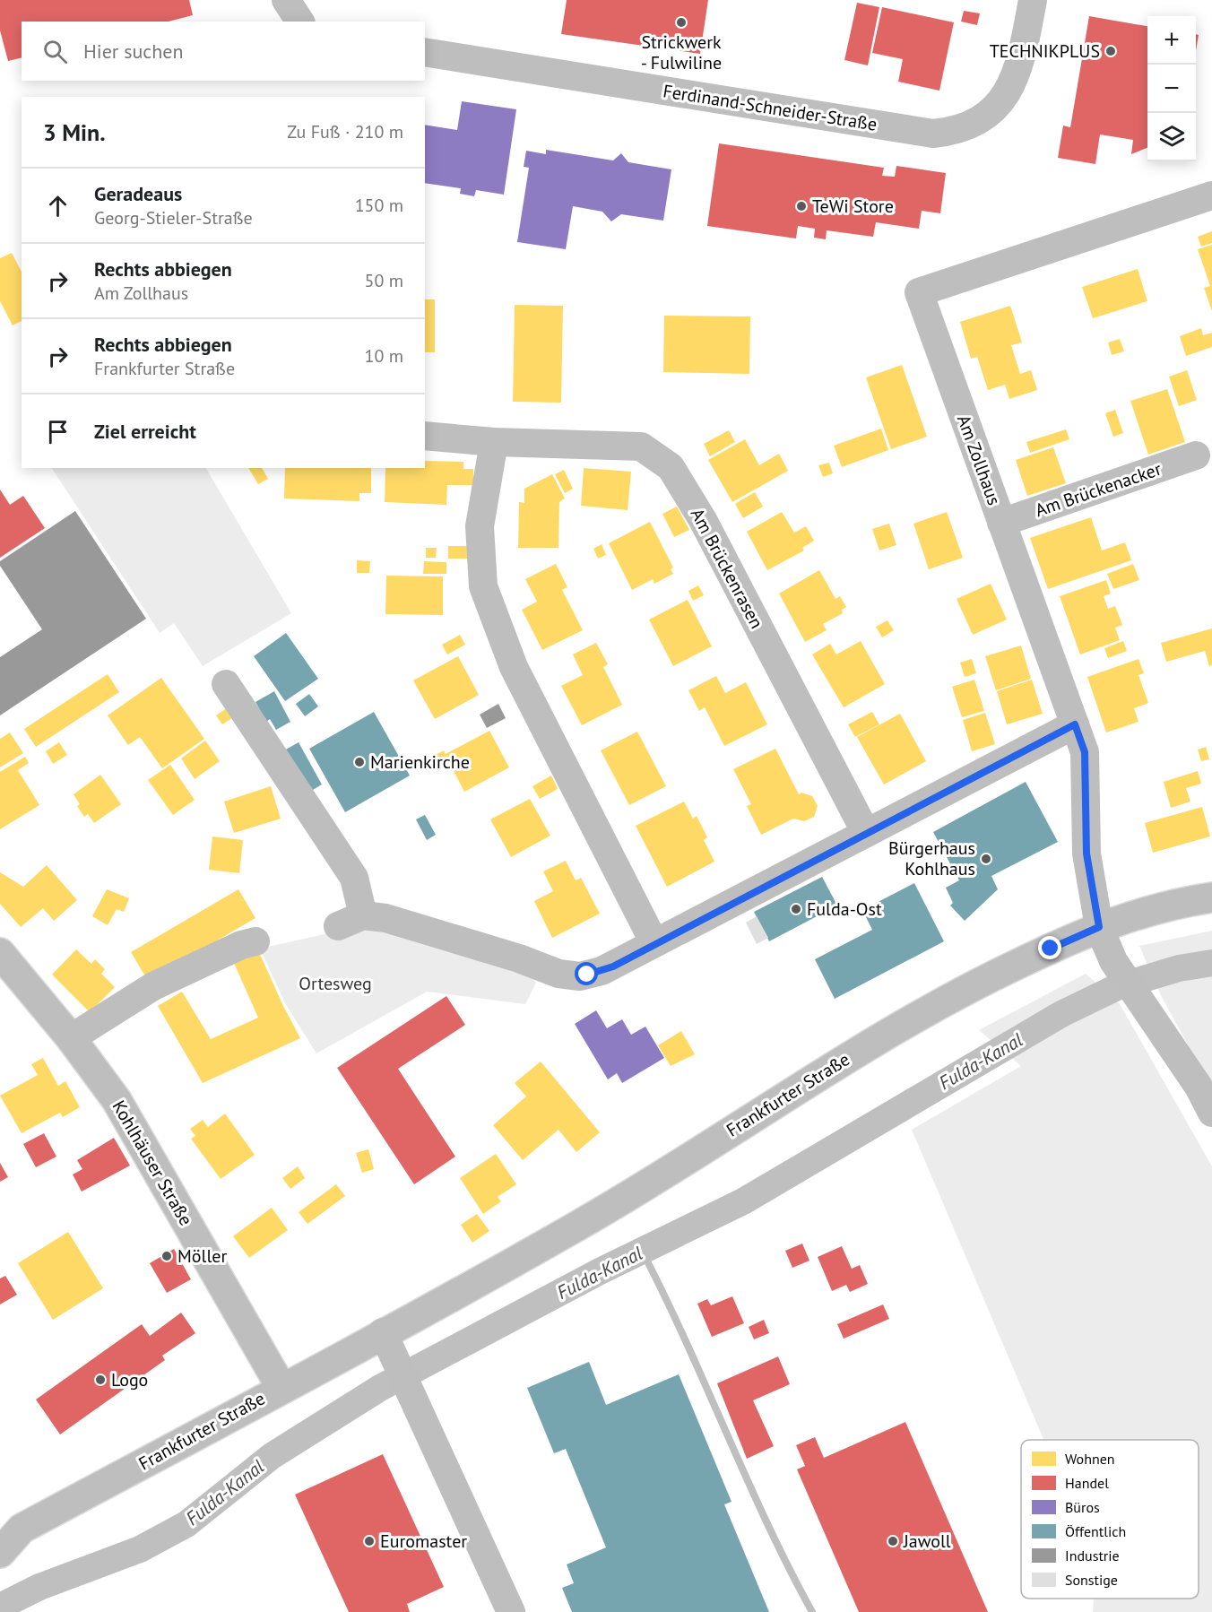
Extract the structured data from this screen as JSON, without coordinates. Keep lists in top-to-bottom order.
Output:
{
  "streets": {
    "main road": ["Frankfurter Straße", "Kohlhäuser Straße"],
    "street": [
      "Ferdinand-Schneider-Straße",
      "Am Zollhaus",
      "Am Brückenacker",
      "Am Brückenrasen"
    ]
  },
  "crossings": [
    ["Am Zollhaus", "Am Brückenacker"],
    ["Am Zollhaus", "Frankfurter Straße"],
    ["Frankfurter Straße", "Kohlhäuser Straße"]
  ],
  "water": ["Fulda-Kanal"],
  "parks": ["Ortesweg"],
  "places": [
    "Strickwerk - Fulwiline",
    "TECHNIKPLUS",
    "TeWi Store",
    "Marienkirche",
    "Bürgerhaus Kohlhaus",
    "Fulda-Ost",
    "Möller",
    "Logo",
    "Euromaster",
    "Jawoll"
  ],
  "legend": [
    "Wohnen",
    "Handel",
    "Büros",
    "Öffentlich",
    "Industrie",
    "Sonstige"
  ],
  "page": {
    "map_buttons": ["+", "−"],
    "search": "Hier suchen",
    "heading": ["3 Min.", "Zu Fuß · 210 m"],
    "list": [
      ["Geradeaus", "Georg-Stieler-Straße", "150 m"],
      ["Rechts abbiegen", "Am Zollhaus", "50 m"],
      ["Rechts abbiegen", "Frankfurter Straße", "10 m"],
      "Ziel erreicht"
    ]
  }
}
